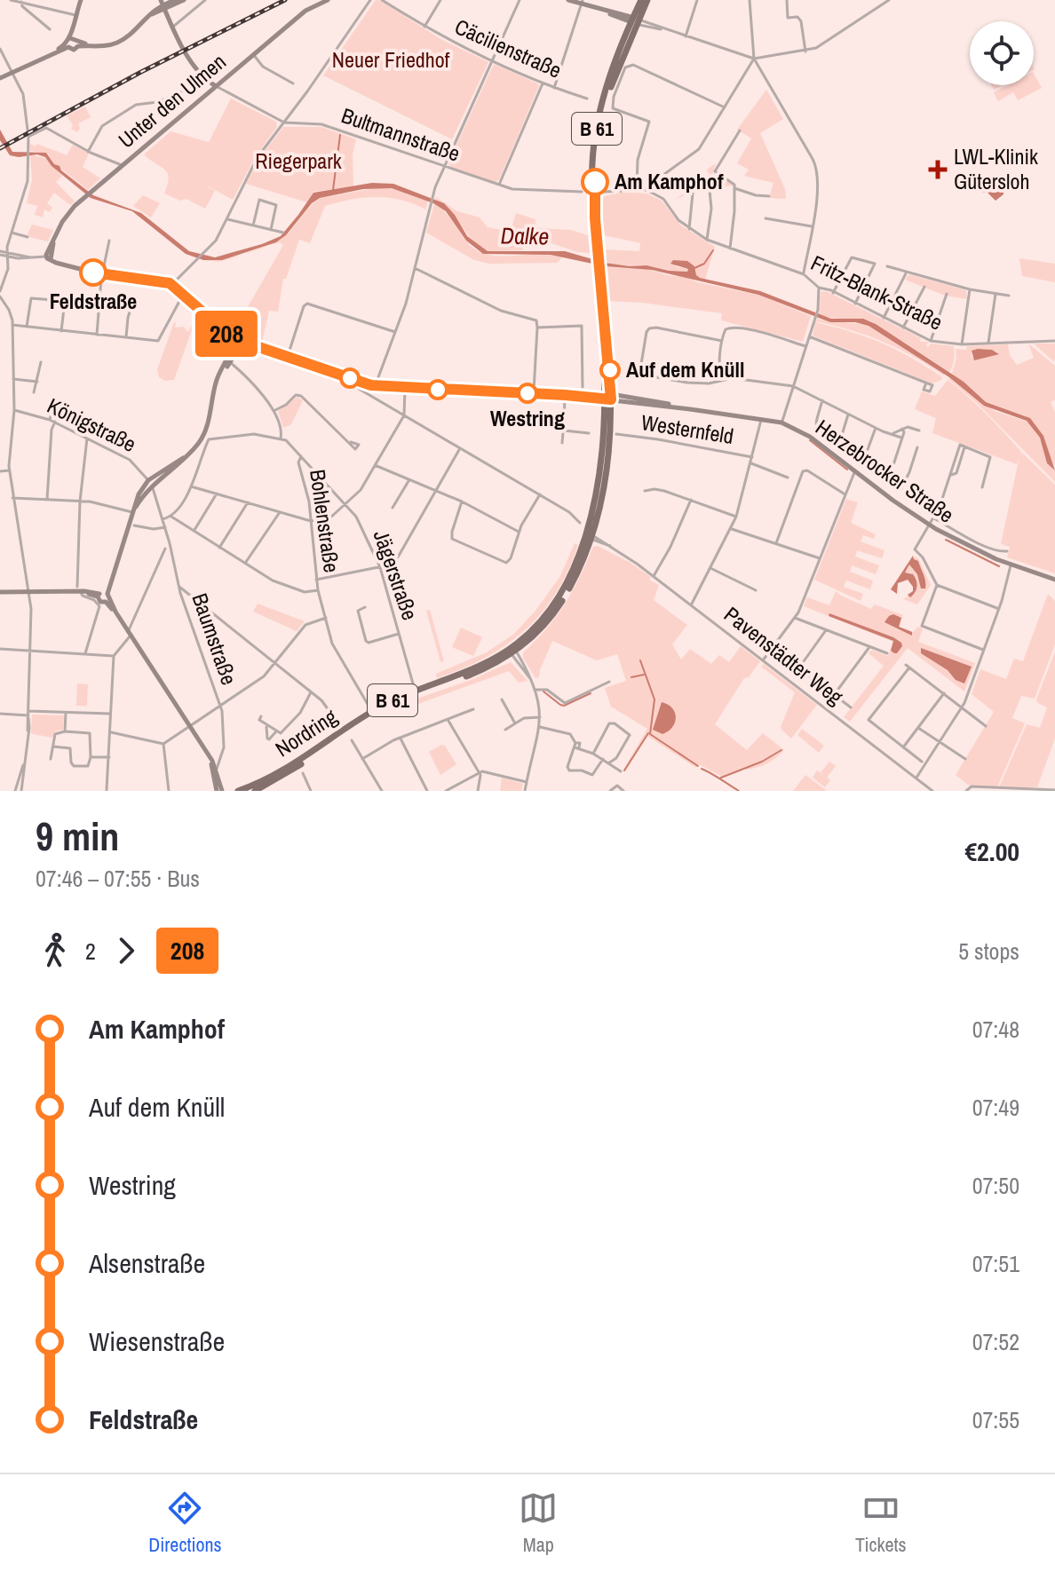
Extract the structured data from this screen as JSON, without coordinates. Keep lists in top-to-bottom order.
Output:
{
  "streets": {
    "main road": ["B 61", "Nordring"],
    "street": [
      "Cäcilienstraße",
      "Unter den Ulmen",
      "Bultmannstraße",
      "Fritz-Blank-Straße",
      "Königstraße",
      "Westernfeld",
      "Herzebrocker Straße",
      "Bohlenstraße",
      "Jägerstraße",
      "Baumstraße",
      "Pavenstädter Weg"
    ]
  },
  "crossings": [
    ["Unter den Ulmen", "Bultmannstraße"],
    ["B 61", "Herzebrocker Straße"],
    ["B 61", "Pavenstädter Weg"],
    ["B 61", "Nordring"],
    ["Königstraße", "Baumstraße"],
    ["Bohlenstraße", "Jägerstraße"]
  ],
  "water": ["Dalke"],
  "parks": ["Neuer Friedhof", "Riegerpark"],
  "places": {
    "health": ["LWL-Klinik Gütersloh"],
    "other": [
      "Am Kamphof",
      "Feldstraße",
      "Auf dem Knüll",
      "Westring"
    ]
  },
  "lines": ["bus line 208"],
  "page": {
    "on_map": "208",
    "heading": ["9 min", "07:46 – 07:55 · Bus", "€2.00"],
    "legs": ["2", "208", "5 stops"],
    "list": [
      {
        "name": "Am Kamphof",
        "value": "07:48"
      },
      {
        "name": "Auf dem Knüll",
        "value": "07:49"
      },
      {
        "name": "Westring",
        "value": "07:50"
      },
      {
        "name": "Alsenstraße",
        "value": "07:51"
      },
      {
        "name": "Wiesenstraße",
        "value": "07:52"
      },
      {
        "name": "Feldstraße",
        "value": "07:55"
      }
    ],
    "tabs": ["Directions", "Map", "Tickets"]
  }
}
